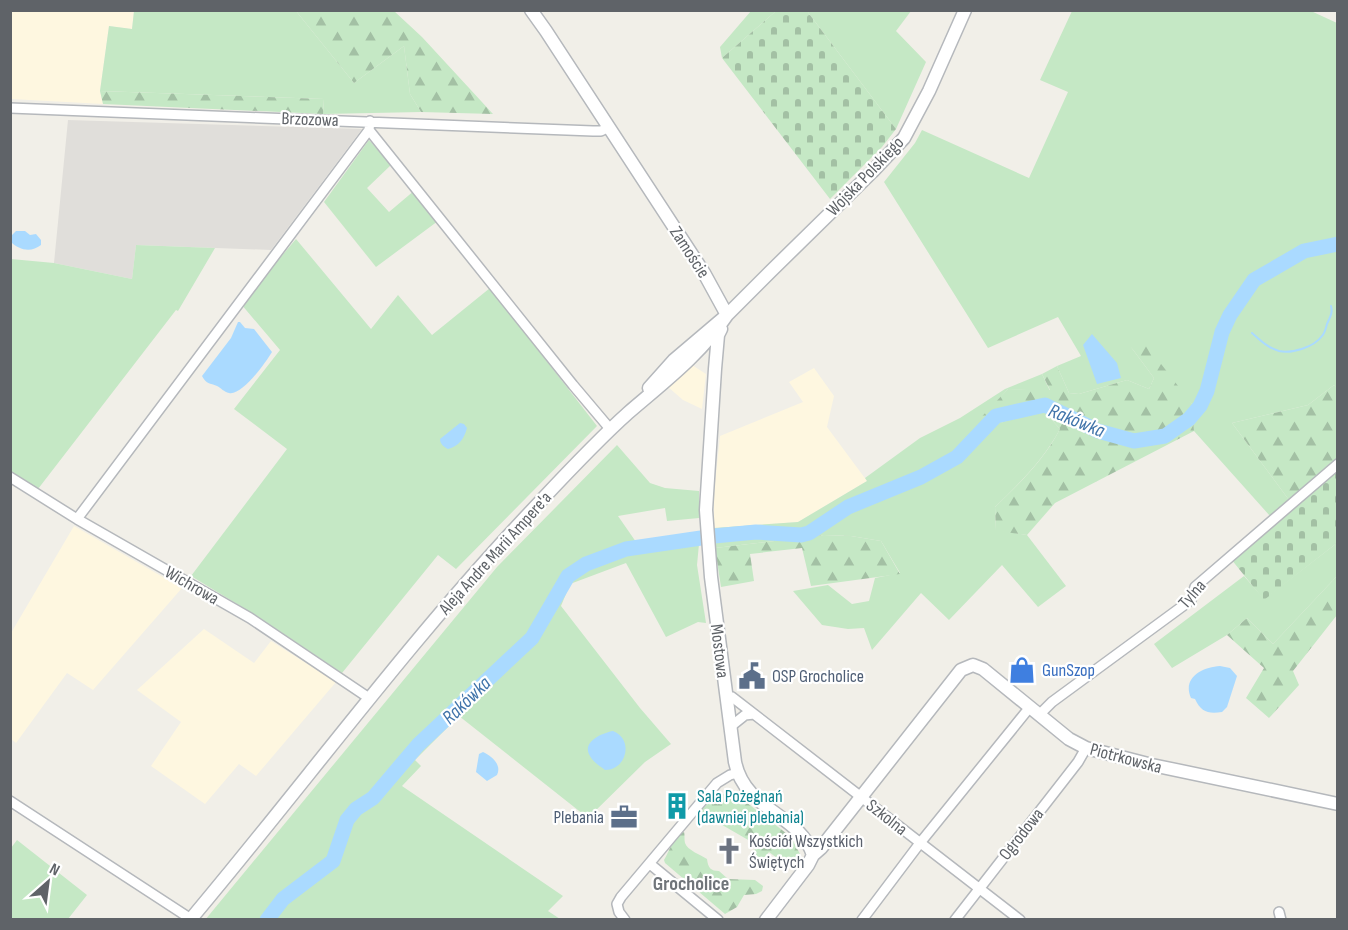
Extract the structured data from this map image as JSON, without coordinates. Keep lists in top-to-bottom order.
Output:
{
  "streets": {
    "street": [
      "Brzozowa",
      "Wojska Polskiego",
      "Zamoście",
      "Aleja Andre Marii Ampere'a",
      "Wichrowa",
      "Tylna",
      "Mostowa",
      "Piotrkowska",
      "Szkolna",
      "Ogrodowa"
    ]
  },
  "crossings": [
    ["Brzozowa", "Zamoście"],
    ["Wojska Polskiego", "Zamoście"],
    ["Wojska Polskiego", "Aleja Andre Marii Ampere'a"],
    ["Zamoście", "Aleja Andre Marii Ampere'a"],
    ["Aleja Andre Marii Ampere'a", "Wichrowa"],
    ["Tylna", "Piotrkowska"],
    ["Tylna", "Szkolna"],
    ["Mostowa", "Szkolna"],
    ["Piotrkowska", "Szkolna"],
    ["Piotrkowska", "Ogrodowa"],
    ["Szkolna", "Ogrodowa"]
  ],
  "districts": ["Grocholice"],
  "water": ["Rakówka"],
  "places": {
    "shop": ["GunSzop"],
    "public building": ["OSP Grocholice"],
    "building": ["Sala Pożegnań (dawniej plebania)"],
    "office": ["Plebania"],
    "church": ["Kościół Wszystkich Świętych"]
  },
  "north": "top right"
}
